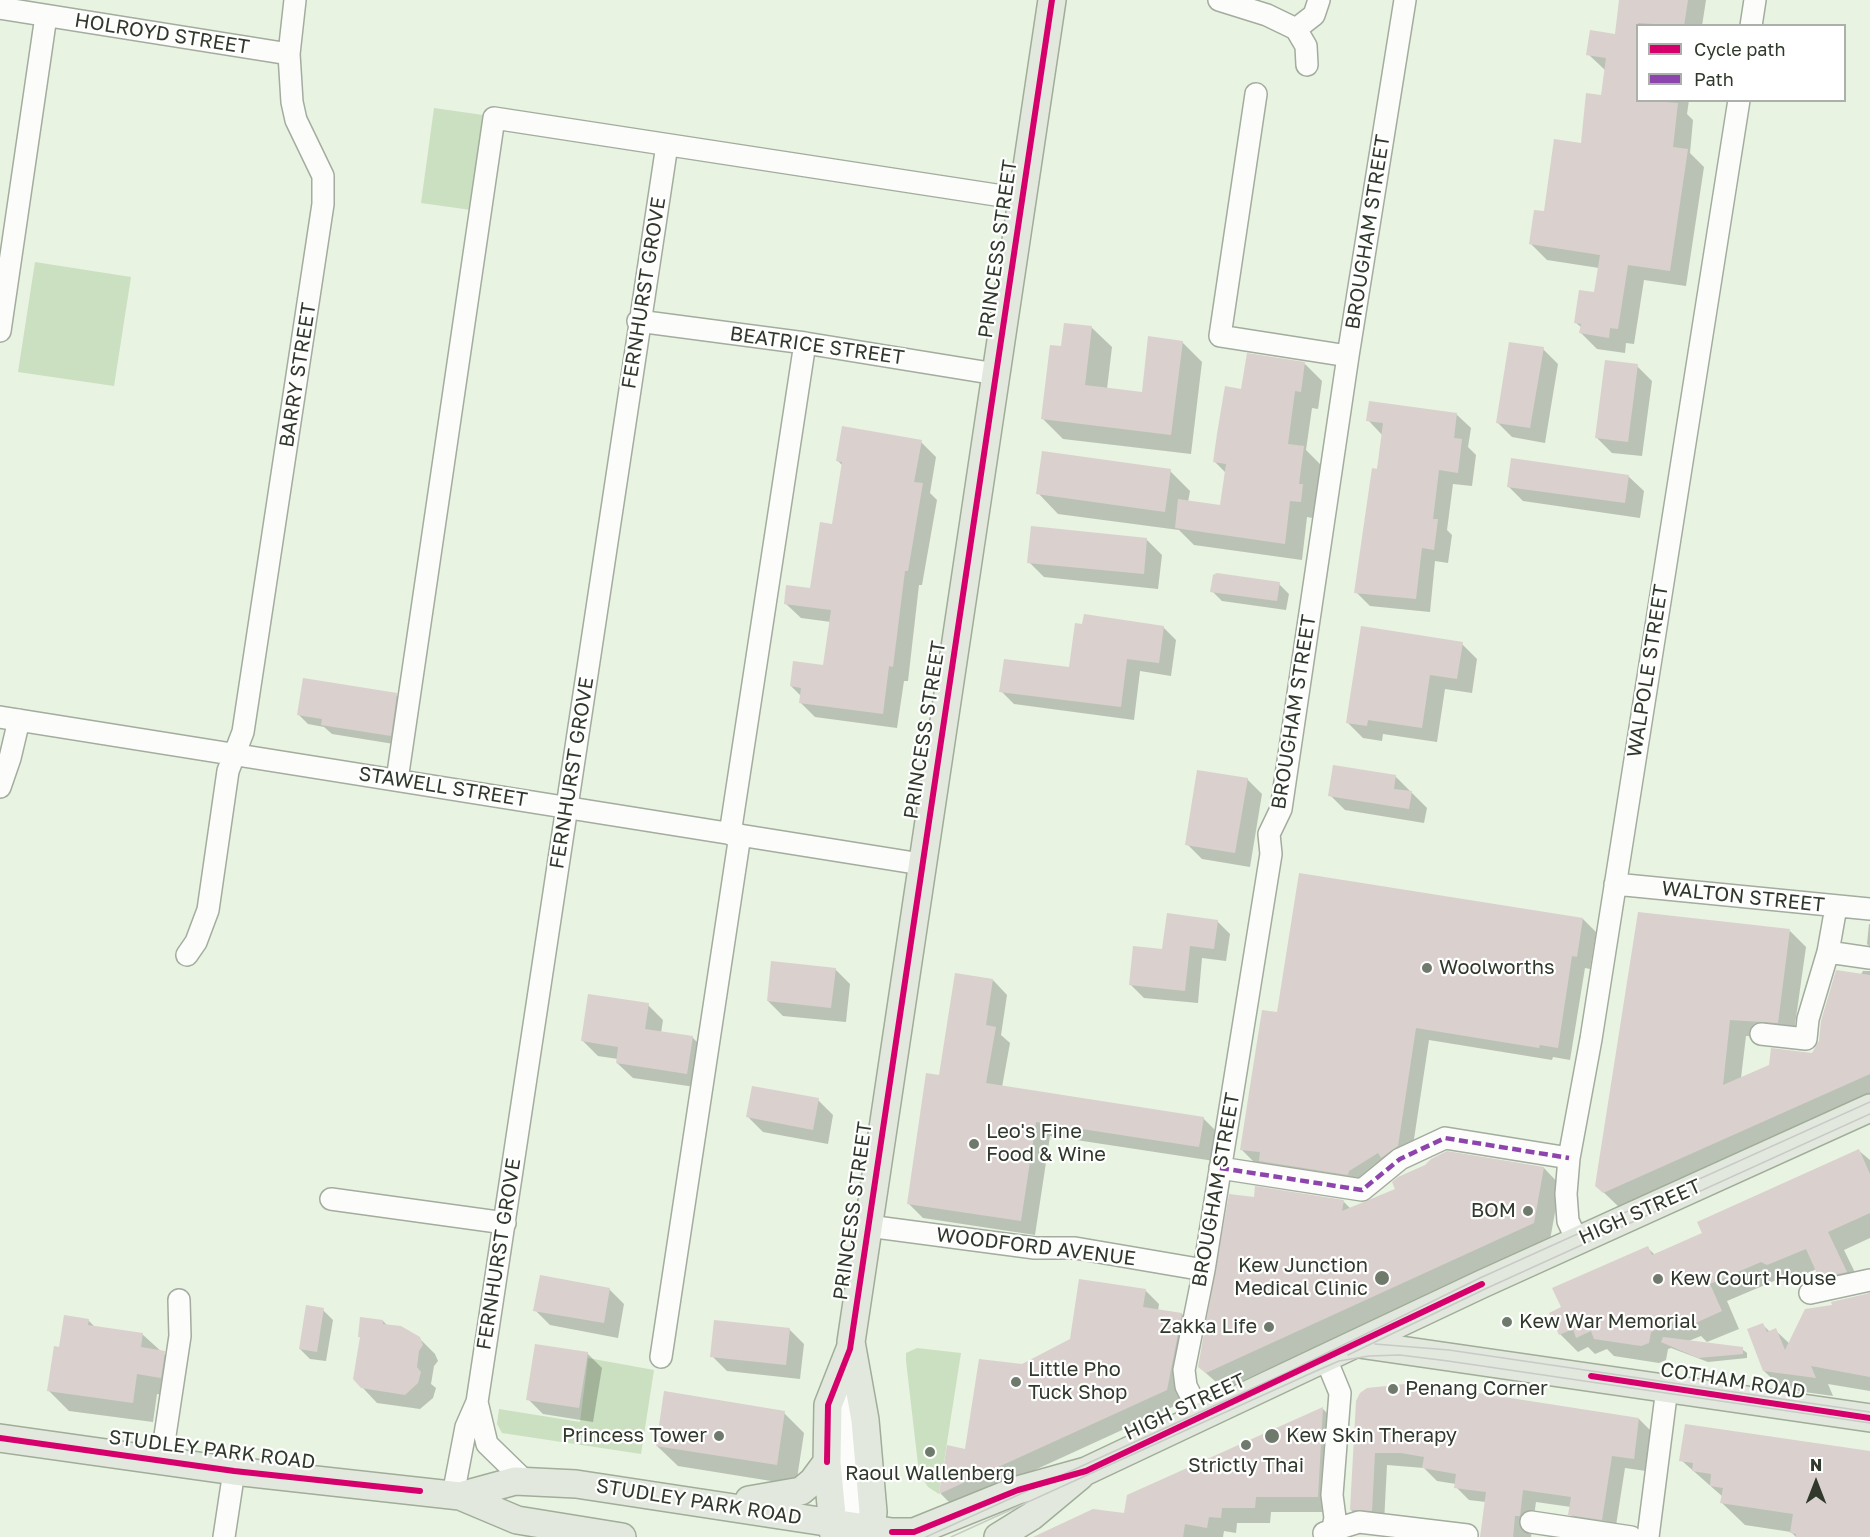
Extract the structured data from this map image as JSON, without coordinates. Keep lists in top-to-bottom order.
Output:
{
  "streets": {
    "main road": [
      "PRINCESS STREET",
      "HIGH STREET",
      "COTHAM ROAD",
      "STUDLEY PARK ROAD"
    ],
    "street": [
      "HOLROYD STREET",
      "BROUGHAM STREET",
      "FERNHURST GROVE",
      "BEATRICE STREET",
      "BARRY STREET",
      "WALPOLE STREET",
      "STAWELL STREET",
      "WALTON STREET",
      "WOODFORD AVENUE"
    ]
  },
  "crossings": [
    ["HOLROYD STREET", "BARRY STREET"],
    ["BROUGHAM STREET", "HIGH STREET"],
    ["BROUGHAM STREET", "WOODFORD AVENUE"],
    ["PRINCESS STREET", "BEATRICE STREET"],
    ["PRINCESS STREET", "STAWELL STREET"],
    ["PRINCESS STREET", "HIGH STREET"],
    ["PRINCESS STREET", "WOODFORD AVENUE"],
    ["PRINCESS STREET", "STUDLEY PARK ROAD"],
    ["FERNHURST GROVE", "BEATRICE STREET"],
    ["FERNHURST GROVE", "STAWELL STREET"],
    ["FERNHURST GROVE", "STUDLEY PARK ROAD"],
    ["BARRY STREET", "STAWELL STREET"],
    ["WALPOLE STREET", "WALTON STREET"],
    ["WALPOLE STREET", "HIGH STREET"],
    ["HIGH STREET", "COTHAM ROAD"],
    ["HIGH STREET", "STUDLEY PARK ROAD"]
  ],
  "places": [
    "Woolworths",
    "Leo's Fine Food & Wine",
    "BOM",
    "Kew Junction Medical Clinic",
    "Kew Court House",
    "Kew War Memorial",
    "Zakka Life",
    "Little Pho Tuck Shop",
    "Penang Corner",
    "Princess Tower",
    "Kew Skin Therapy",
    "Strictly Thai",
    "Raoul Wallenberg"
  ],
  "legend": ["Cycle path", "Path"],
  "north": "top"
}
